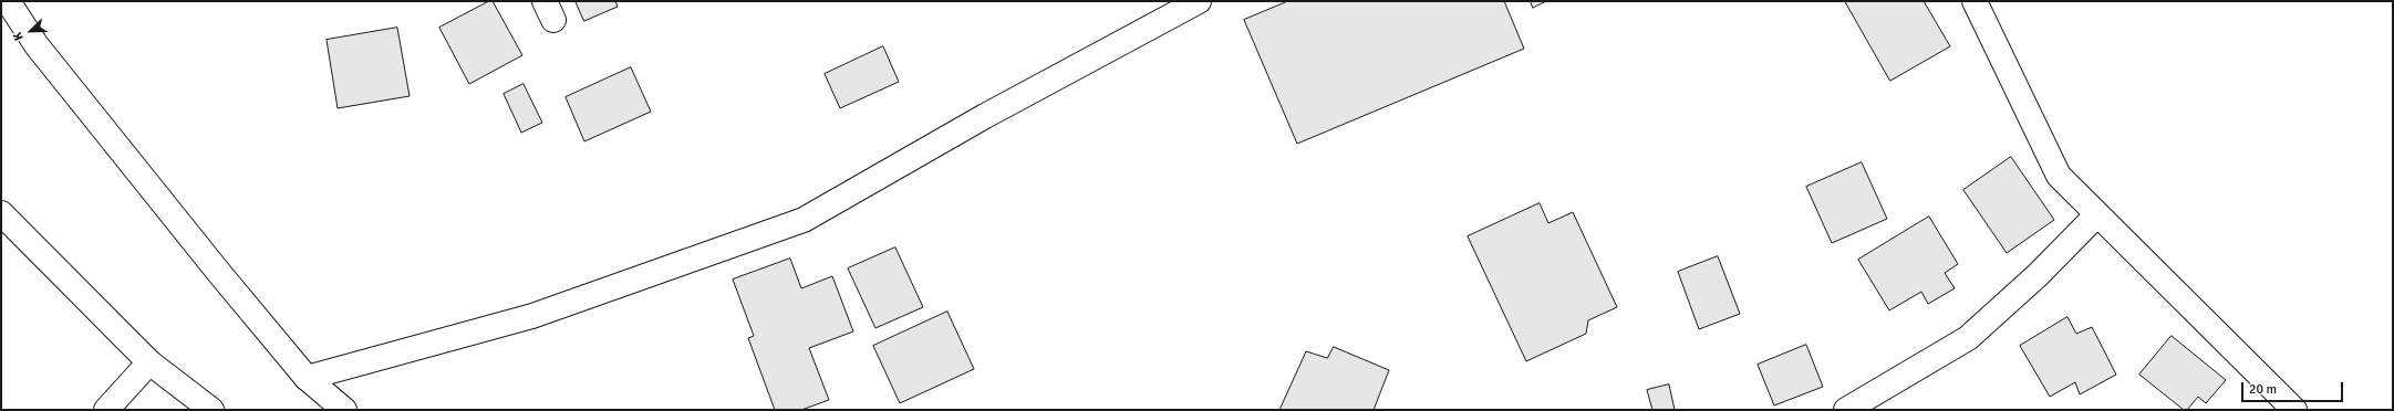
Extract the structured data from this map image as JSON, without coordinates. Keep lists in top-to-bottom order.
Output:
{
  "scale_bar": "20 m",
  "north": "bottom left"
}
